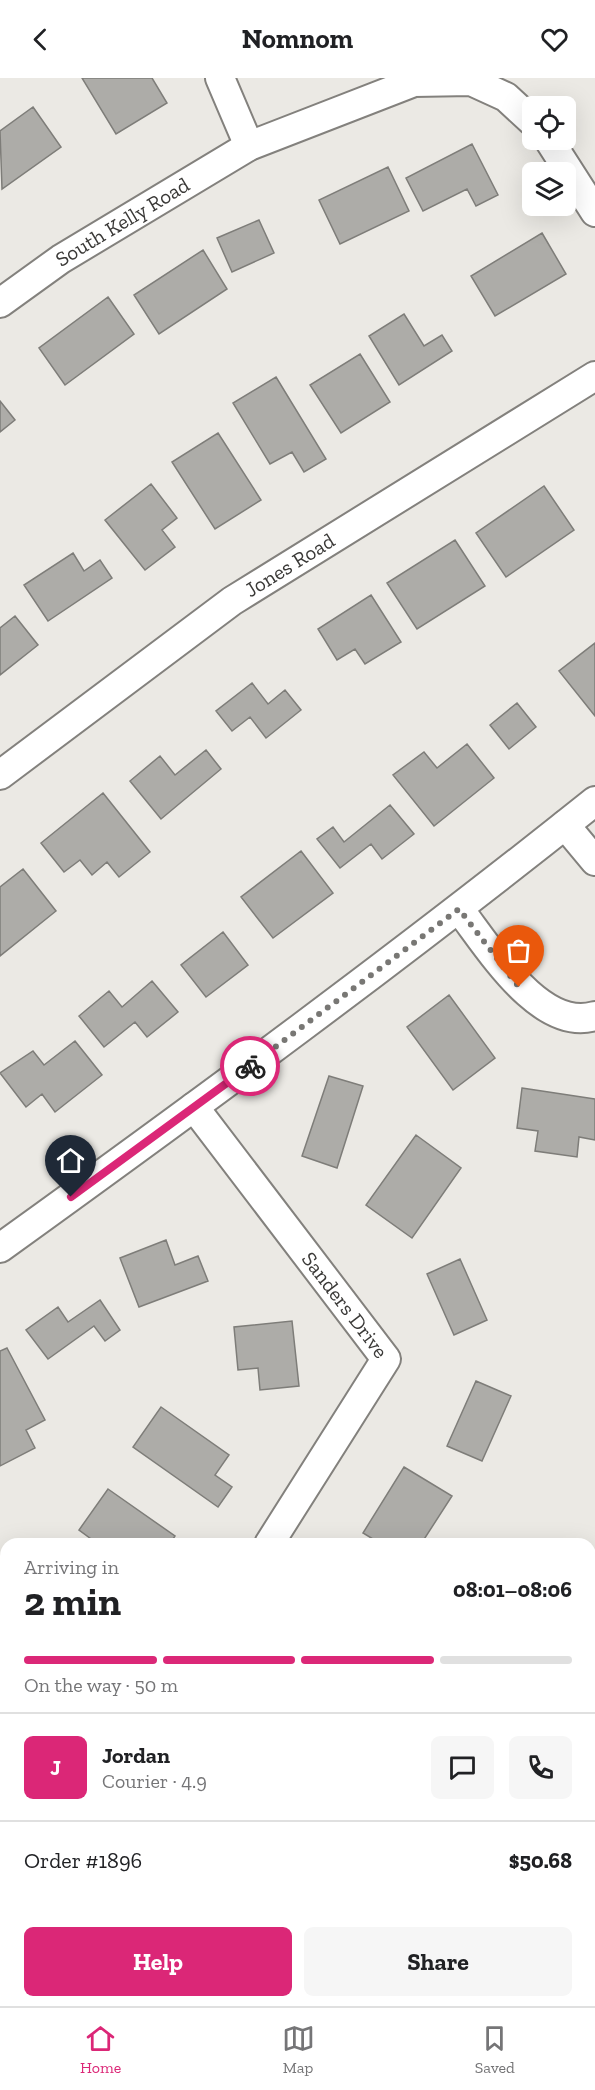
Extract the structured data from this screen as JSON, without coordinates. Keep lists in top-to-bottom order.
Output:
{
  "streets": {
    "street": ["South Kelly Road", "Jones Road", "Sanders Drive"]
  },
  "page": {
    "header": "Nomnom",
    "heading": ["2 min", "Arriving in", "08:01–08:06"],
    "panel": [
      "Jordan",
      "Courier · 4.9",
      "Order #1896",
      "$50.68"
    ],
    "bar": "On the way · 50 m",
    "round": "J",
    "buttons": ["Help", "Share"],
    "tabs": ["Home", "Map", "Saved"]
  }
}
